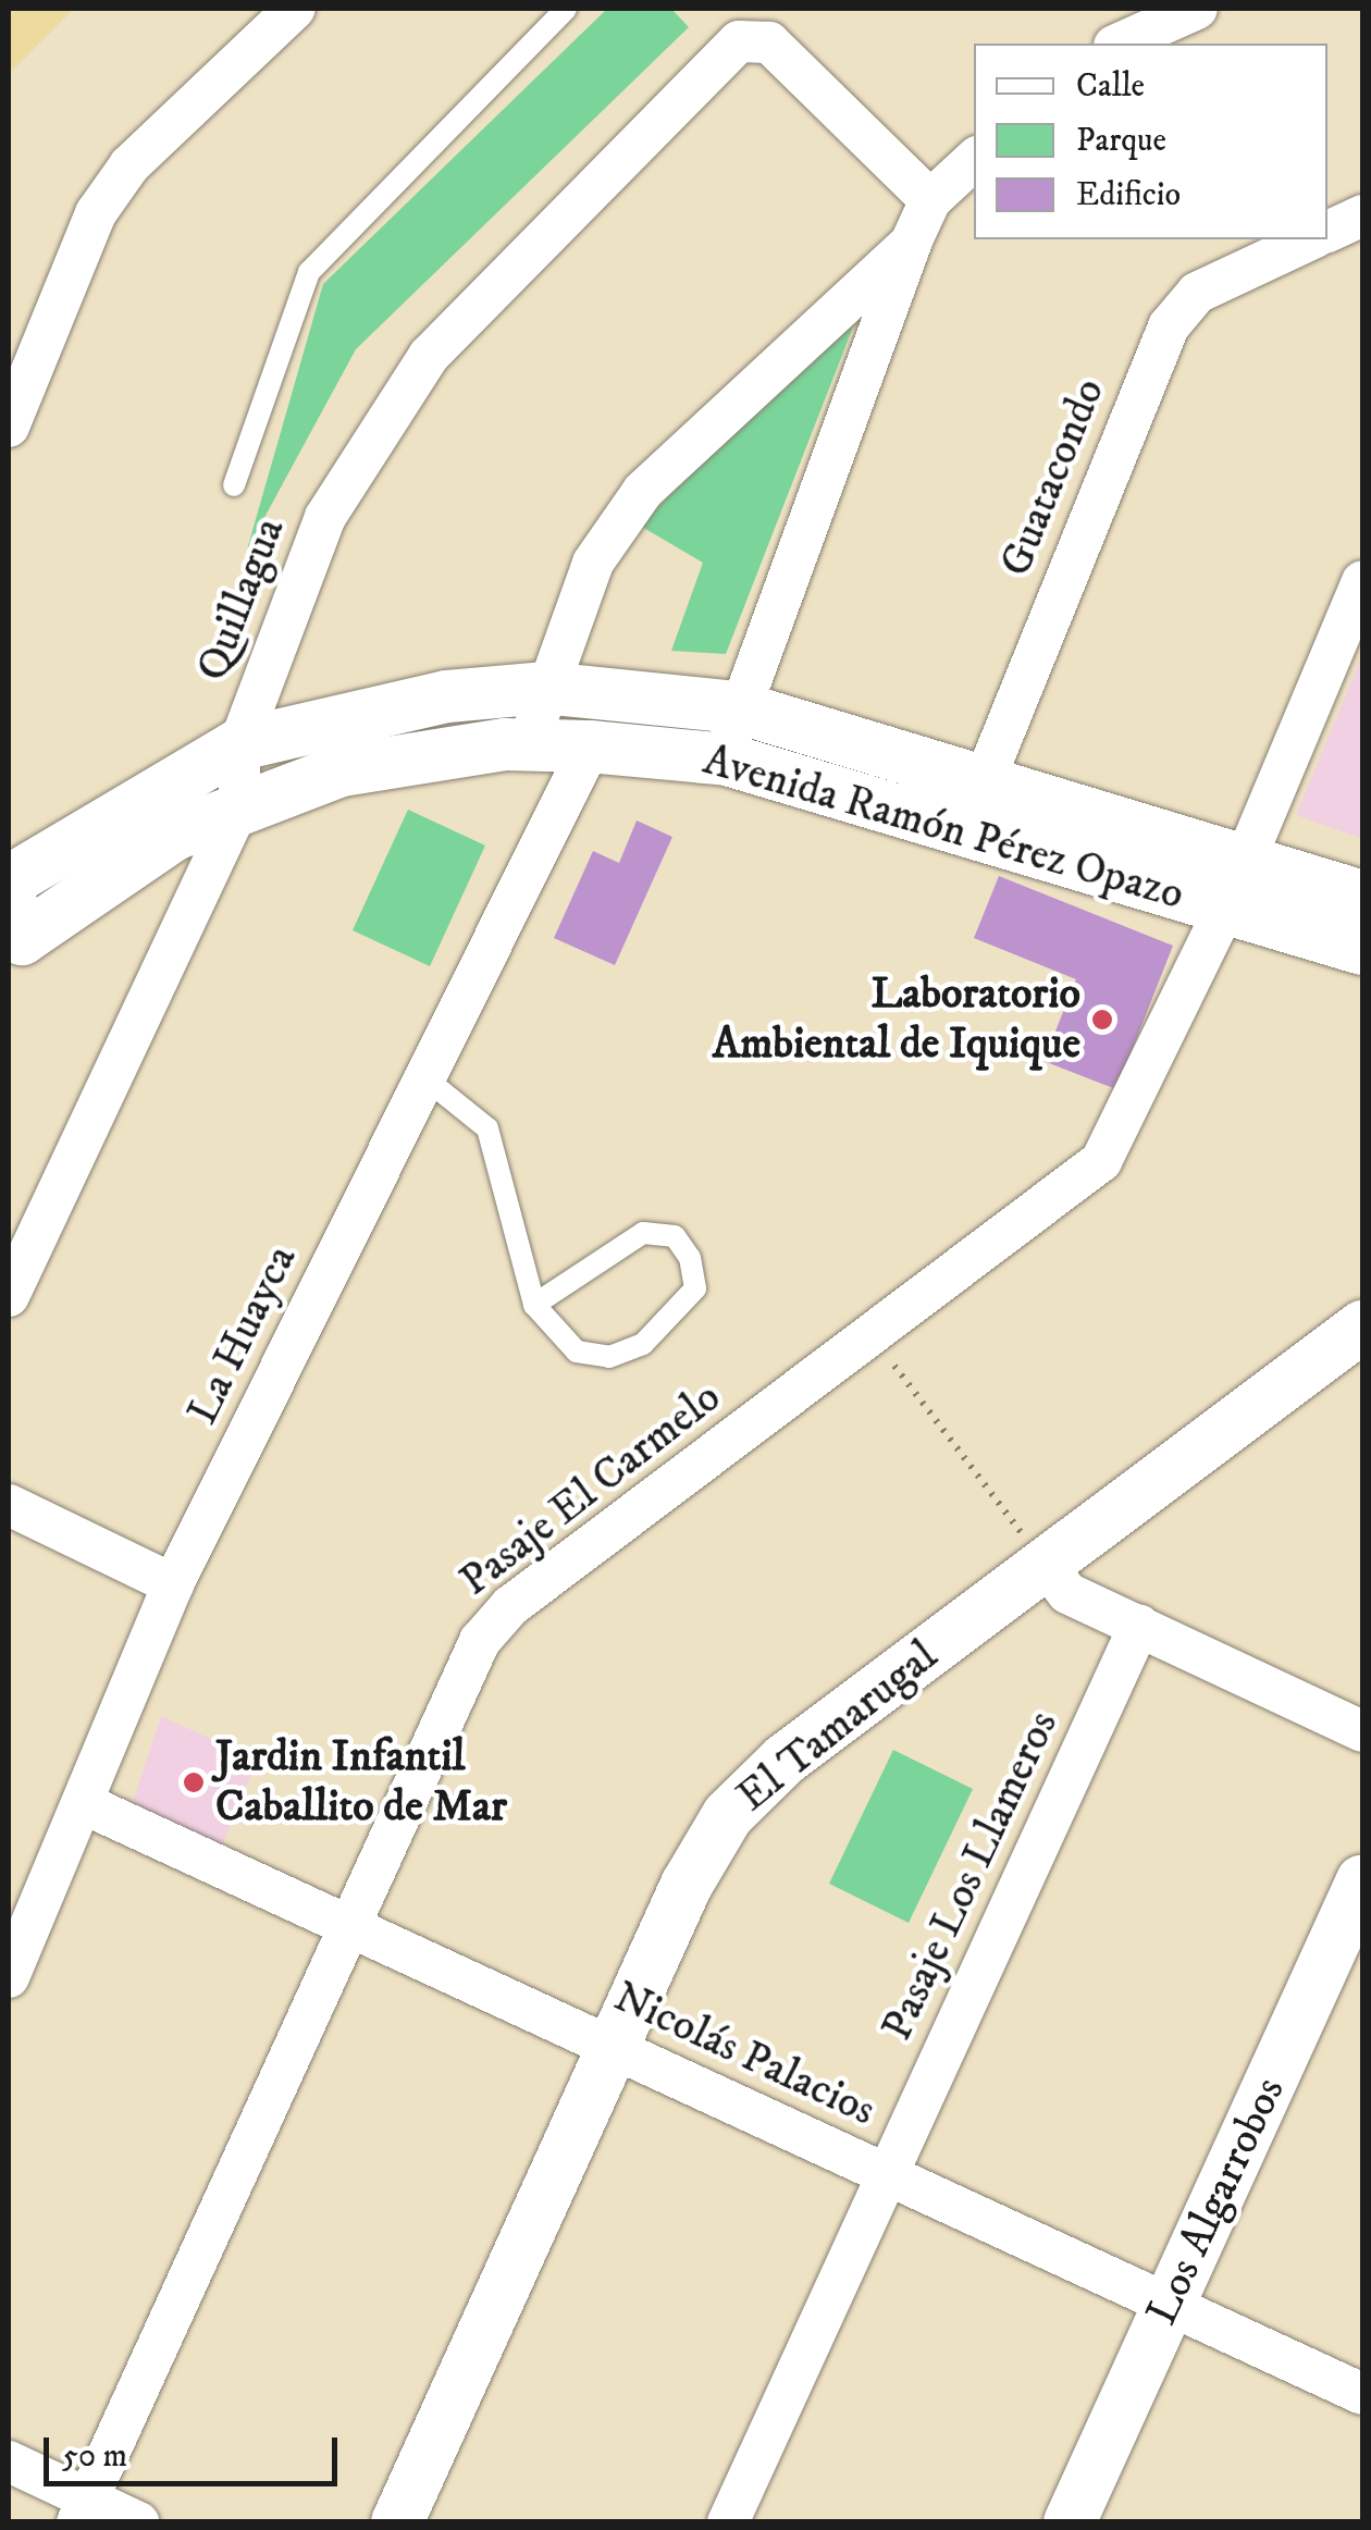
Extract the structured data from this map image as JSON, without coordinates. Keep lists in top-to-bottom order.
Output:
{
  "streets": {
    "street": [
      "Guatacondo",
      "Quillagua",
      "Avenida Ramón Pérez Opazo",
      "La Huayca",
      "Pasaje El Carmelo",
      "El Tamarugal",
      "Pasaje Los Llameros",
      "Nicolás Palacios",
      "Los Algarrobos"
    ]
  },
  "crossings": [
    ["Guatacondo", "Avenida Ramón Pérez Opazo"],
    ["Quillagua", "Avenida Ramón Pérez Opazo"],
    ["Avenida Ramón Pérez Opazo", "La Huayca"],
    ["Avenida Ramón Pérez Opazo", "Pasaje El Carmelo"],
    ["La Huayca", "Nicolás Palacios"],
    ["Pasaje El Carmelo", "Nicolás Palacios"],
    ["El Tamarugal", "Nicolás Palacios"],
    ["Pasaje Los Llameros", "Nicolás Palacios"],
    ["Nicolás Palacios", "Los Algarrobos"]
  ],
  "places": ["Laboratorio Ambiental de Iquique", "Jardin Infantil Caballito de Mar"],
  "legend": ["Calle", "Parque", "Edificio"],
  "scale_bar": "50 m"
}
